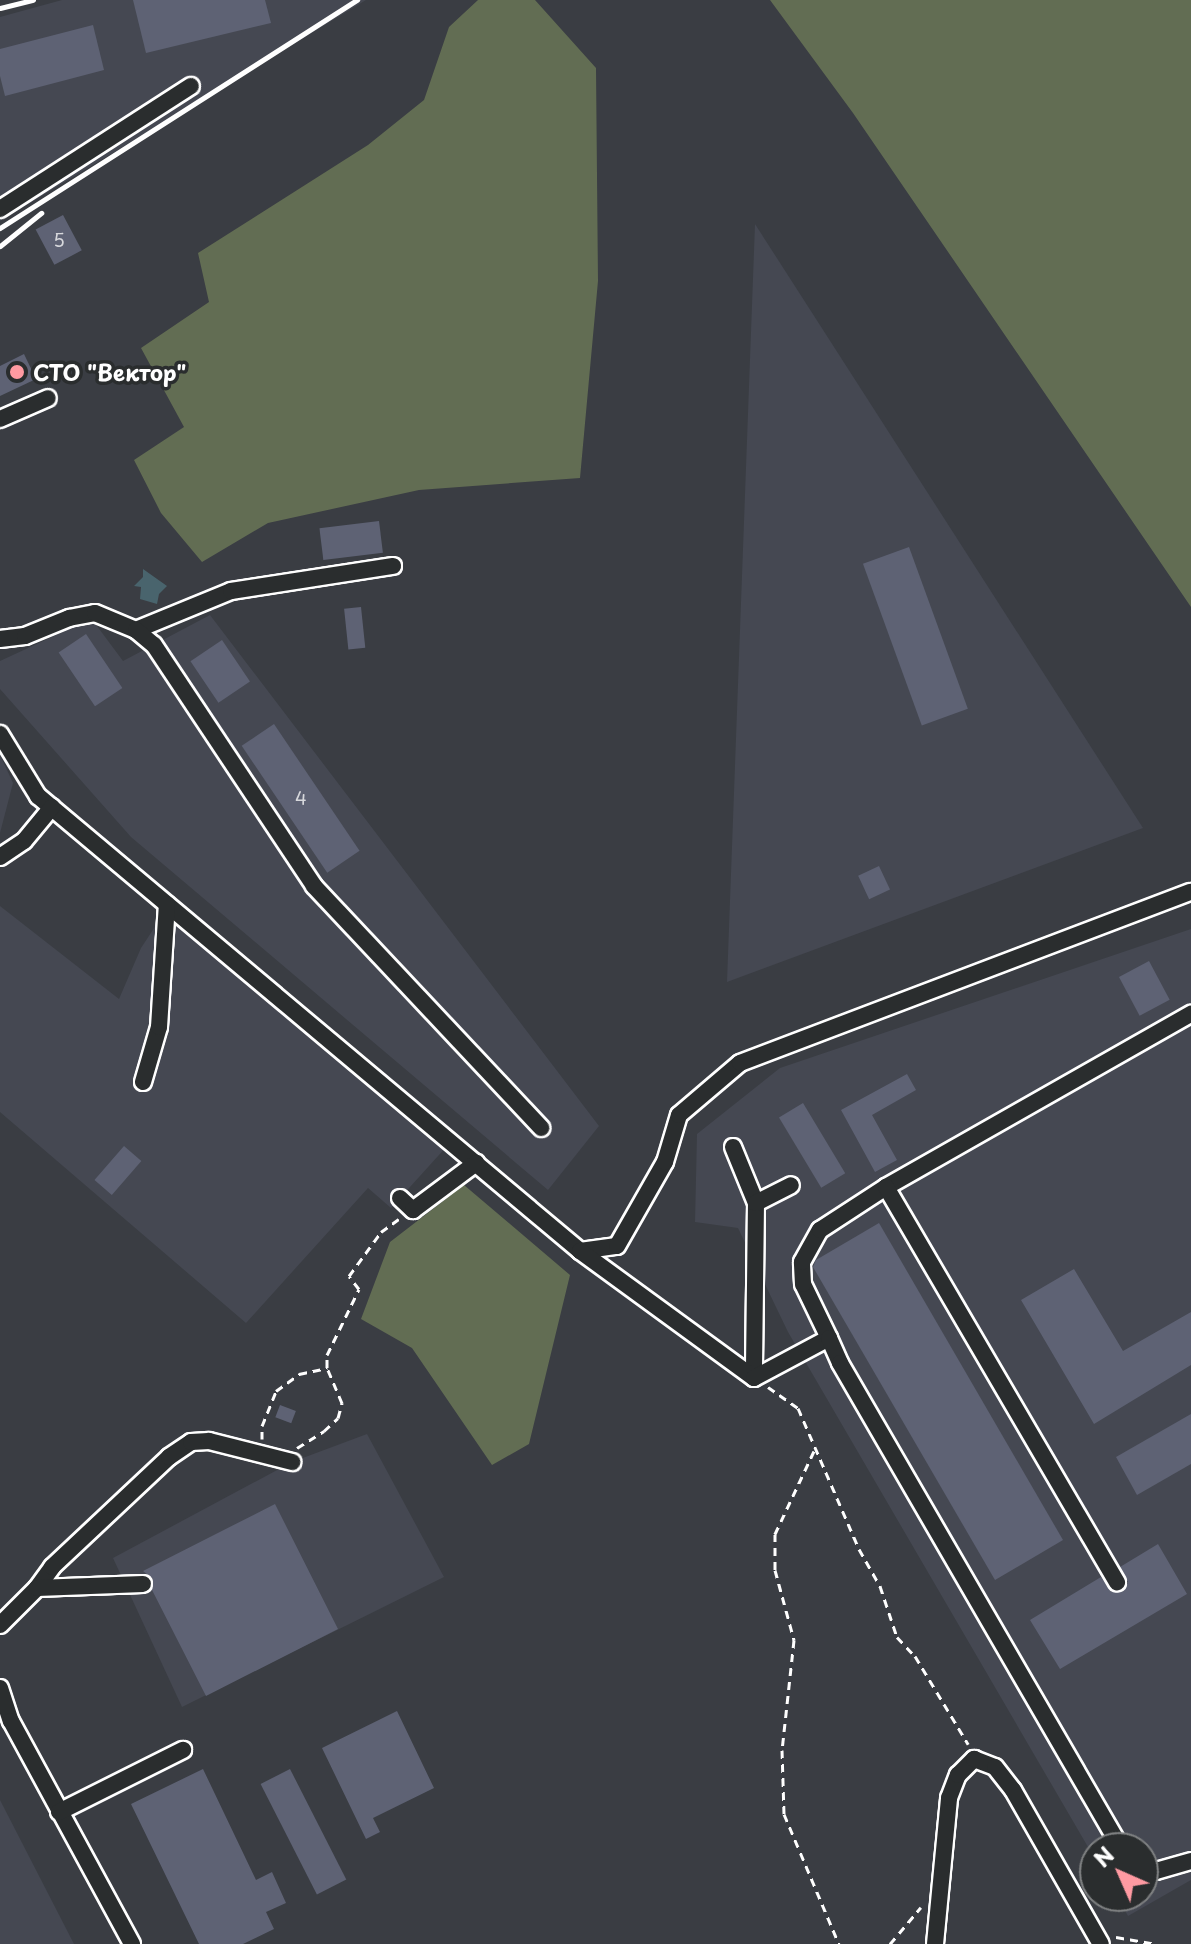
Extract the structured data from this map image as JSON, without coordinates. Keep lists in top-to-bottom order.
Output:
{
  "places": ["СТО \"Вектор\""],
  "house_numbers": ["5", "4"],
  "north": "top left"
}
